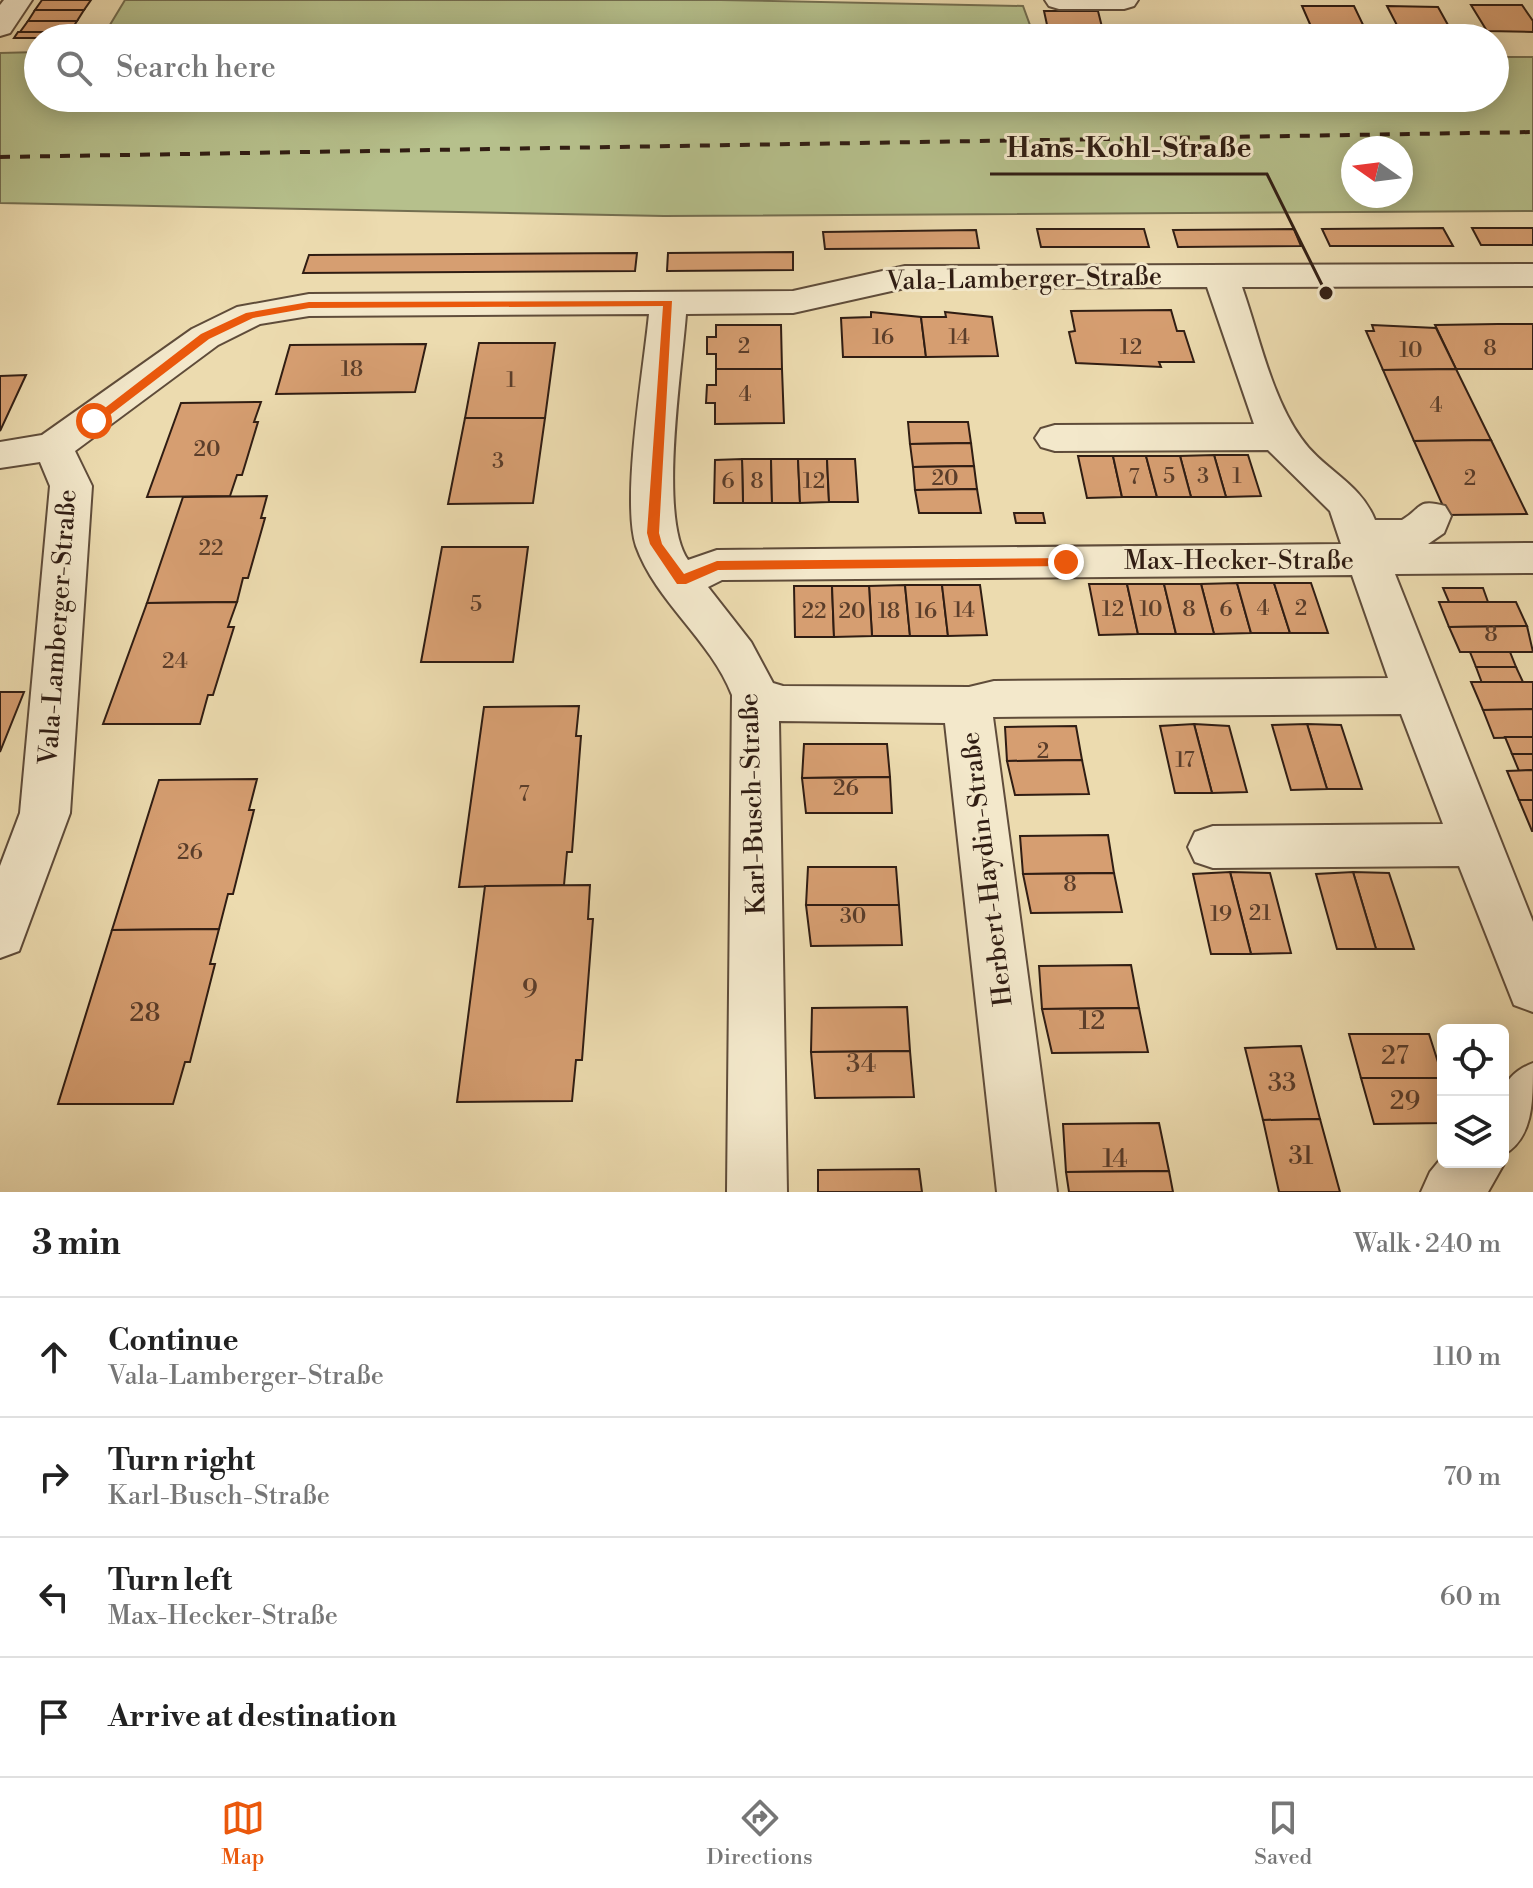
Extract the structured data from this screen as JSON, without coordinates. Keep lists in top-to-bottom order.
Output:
{
  "streets": {
    "street": [
      "Vala-Lamberger-Straße",
      "Max-Hecker-Straße",
      "Karl-Busch-Straße",
      "Herbert-Haydin-Straße"
    ]
  },
  "crossings": [
    ["Vala-Lamberger-Straße", "Karl-Busch-Straße"],
    ["Max-Hecker-Straße", "Karl-Busch-Straße"]
  ],
  "places": ["Hans-Kohl-Straße"],
  "house_numbers": [
    "16",
    "14",
    "2",
    "12",
    "8",
    "10",
    "18",
    "1",
    "4",
    "4",
    "20",
    "3",
    "5",
    "3",
    "1",
    "7",
    "20",
    "2",
    "6",
    "8",
    "12",
    "22",
    "5",
    "4",
    "2",
    "12",
    "10",
    "8",
    "6",
    "14",
    "22",
    "20",
    "18",
    "16",
    "8",
    "24",
    "2",
    "17",
    "26",
    "7",
    "26",
    "8",
    "21",
    "19",
    "30",
    "9",
    "28",
    "12",
    "27",
    "34",
    "33",
    "29",
    "31",
    "14"
  ],
  "north": "left",
  "page": {
    "search": "Search here",
    "heading": ["3 min", "Walk · 240 m"],
    "list": [
      ["Continue", "Vala-Lamberger-Straße", "110 m"],
      ["Turn right", "Karl-Busch-Straße", "70 m"],
      ["Turn left", "Max-Hecker-Straße", "60 m"],
      "Arrive at destination"
    ],
    "nav": ["Map", "Directions", "Saved"]
  }
}
